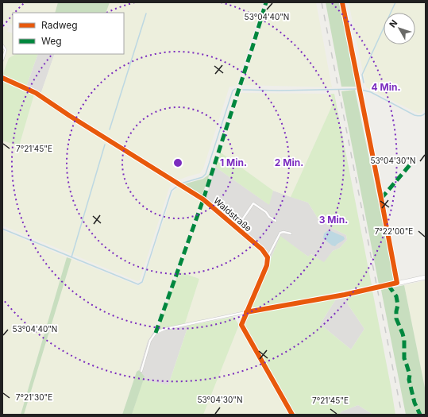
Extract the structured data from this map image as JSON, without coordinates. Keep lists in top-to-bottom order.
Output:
{
  "streets": {
    "street": ["Waldstraße"]
  },
  "legend": ["Radweg", "Weg"],
  "north": "top left",
  "coordinates": [
    "53°04'40\"N",
    "7°21'45\"E",
    "53°04'30\"N",
    "7°22'00\"E",
    "7°21'30\"E"
  ],
  "rings": [
    "4 Min.",
    "1 Min.",
    "2 Min.",
    "3 Min."
  ]
}
